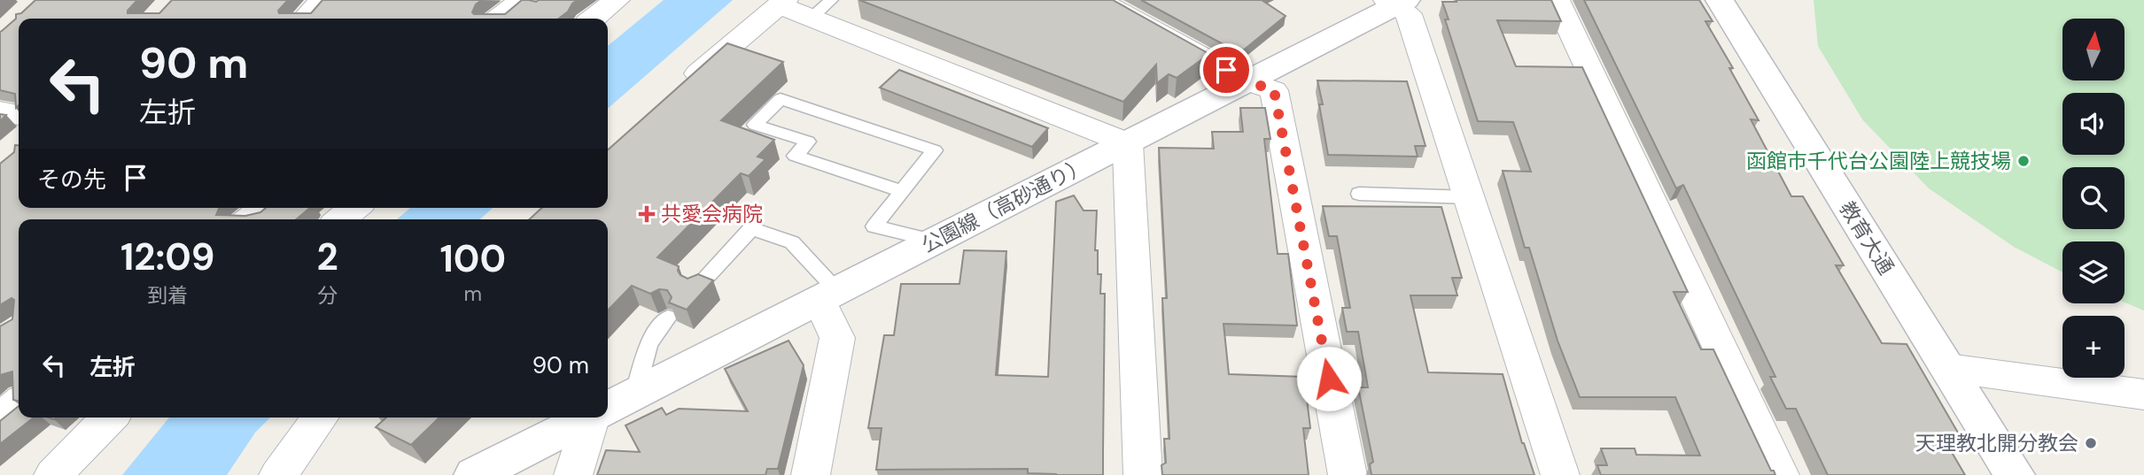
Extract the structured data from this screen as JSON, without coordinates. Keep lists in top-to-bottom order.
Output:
{
  "streets": {
    "street": ["公園線（高砂通り）", "教育大通"]
  },
  "places": {
    "other": ["函館市千代台公園陸上競技場", "天理教北開分教会"],
    "health": ["共愛会病院"]
  },
  "north": "top",
  "page": {
    "map_buttons": "+",
    "turn": ["90 m", "左折"],
    "then": "その先",
    "eta": [
      "12:09",
      "到着",
      "2",
      "分",
      "100",
      "m"
    ],
    "list": [
      {
        "name": "左折",
        "value": "90 m"
      }
    ]
  }
}
